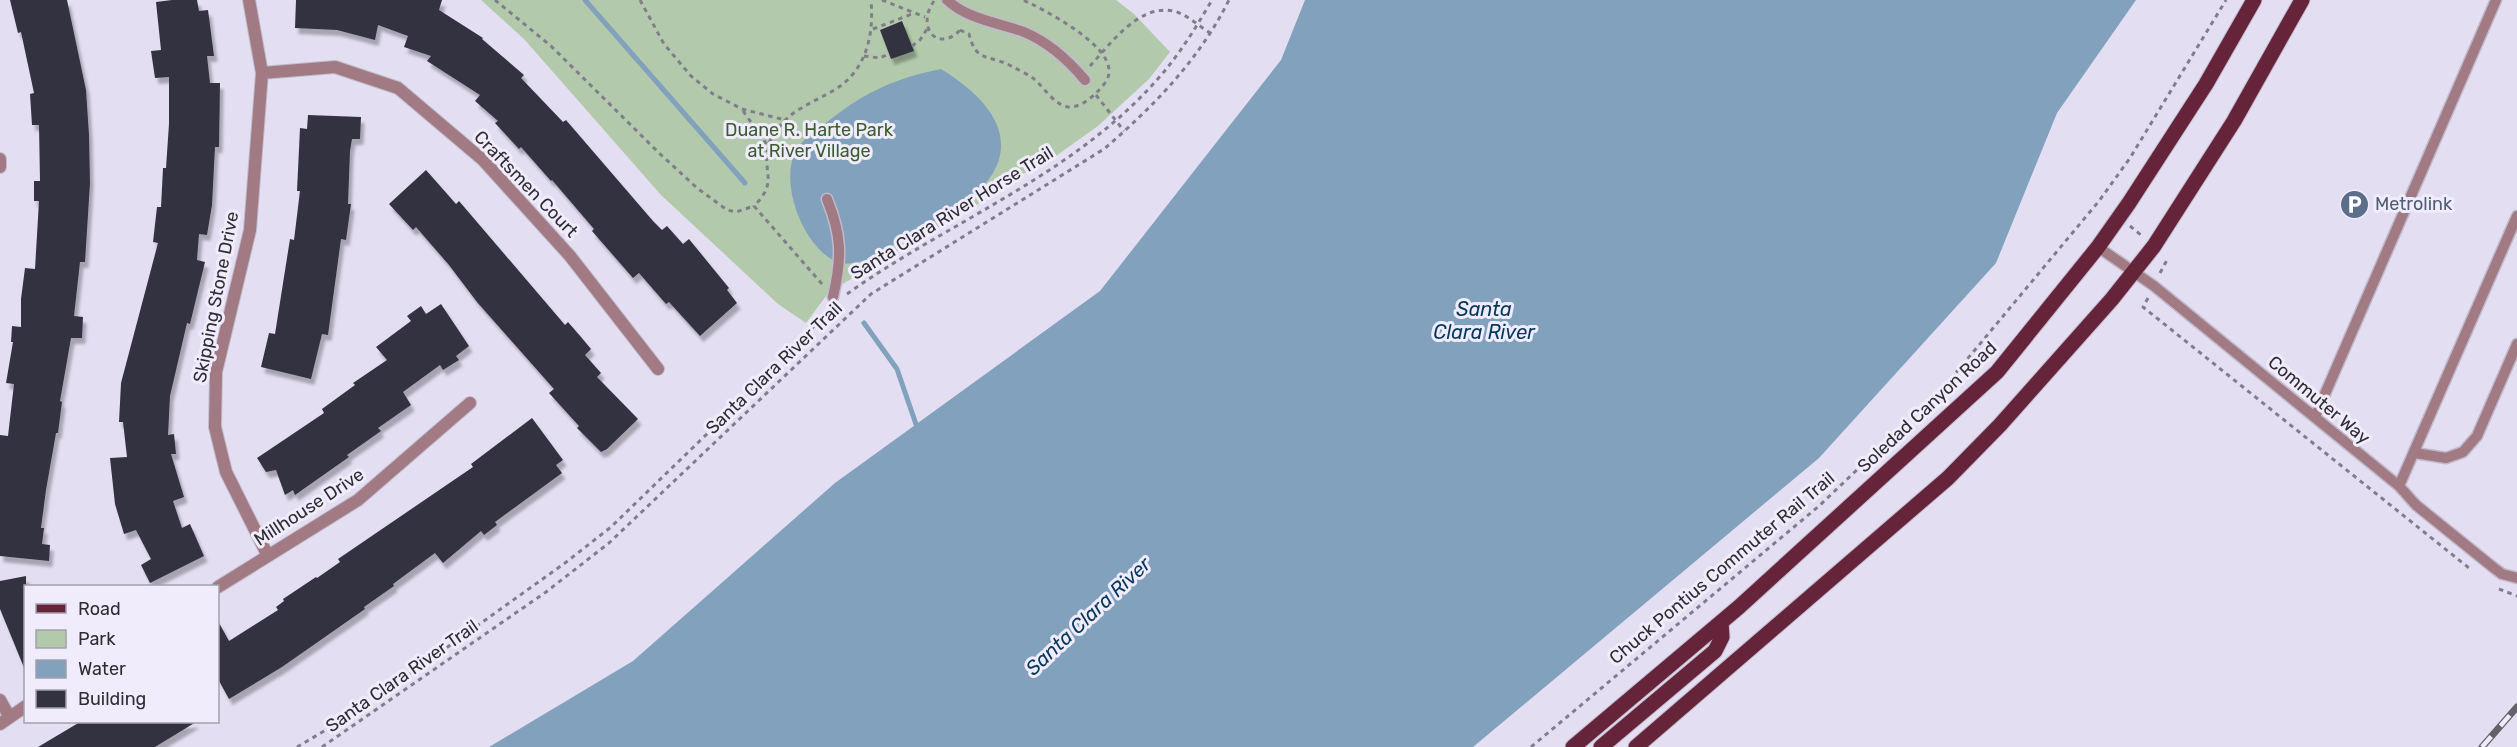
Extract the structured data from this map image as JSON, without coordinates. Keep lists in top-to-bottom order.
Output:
{
  "streets": {
    "main road": ["Soledad Canyon Road"],
    "street": ["Craftsmen Court", "Skipping Stone Drive", "Millhouse Drive"],
    "lane": ["Commuter Way"],
    "path": ["Santa Clara River Horse Trail", "Santa Clara River Trail", "Chuck Pontius Commuter Rail Trail"]
  },
  "crossings": [
    ["Craftsmen Court", "Skipping Stone Drive"],
    ["Skipping Stone Drive", "Millhouse Drive"],
    ["Commuter Way", "Soledad Canyon Road"]
  ],
  "water": ["Santa Clara River"],
  "parks": ["Duane R. Harte Park at River Village"],
  "places": {
    "parking": ["Metrolink"]
  },
  "legend": [
    "Road",
    "Park",
    "Water",
    "Building"
  ]
}
